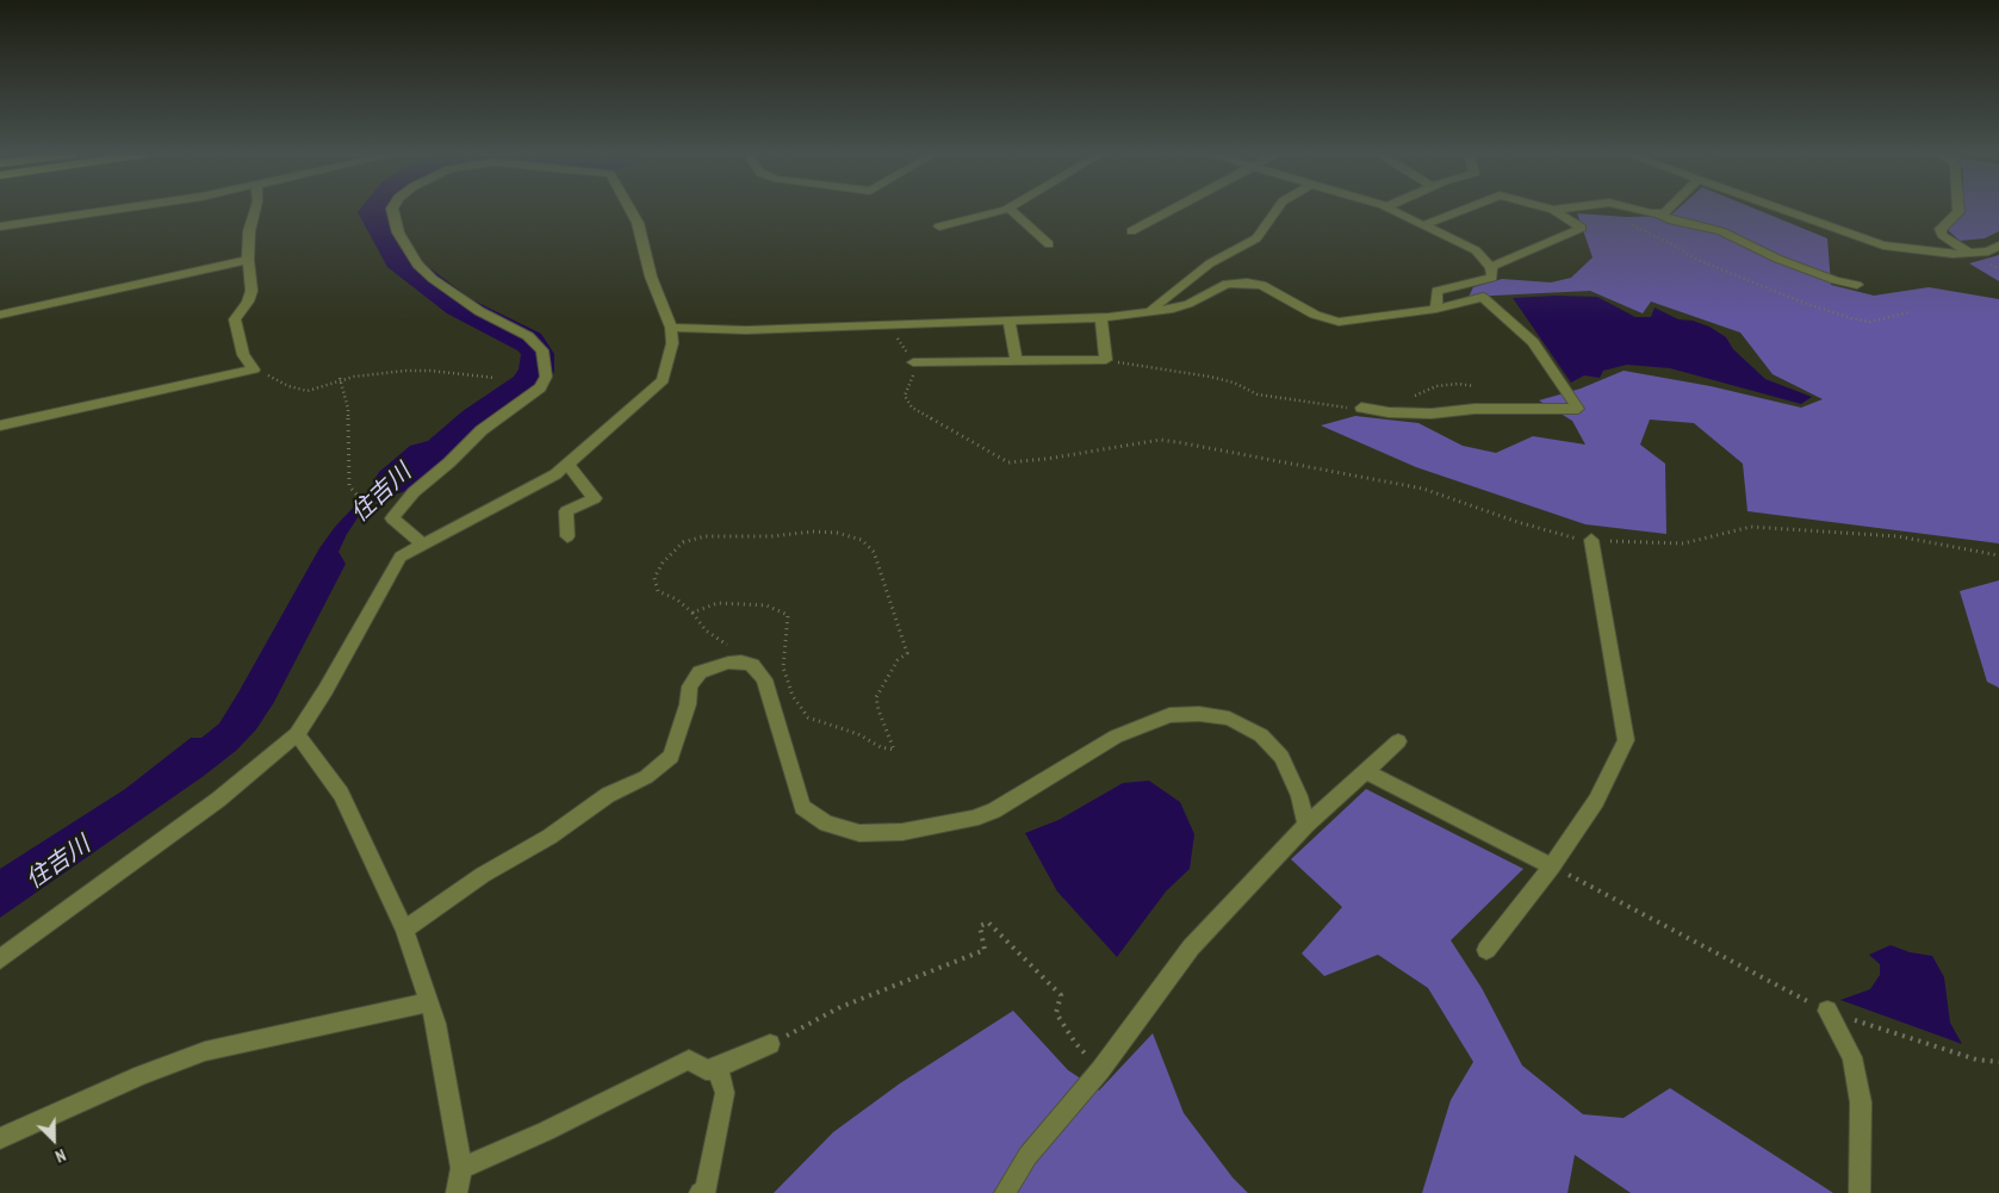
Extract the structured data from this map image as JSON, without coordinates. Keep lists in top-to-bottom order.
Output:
{
  "water": ["住吉川"],
  "north": "bottom right"
}
